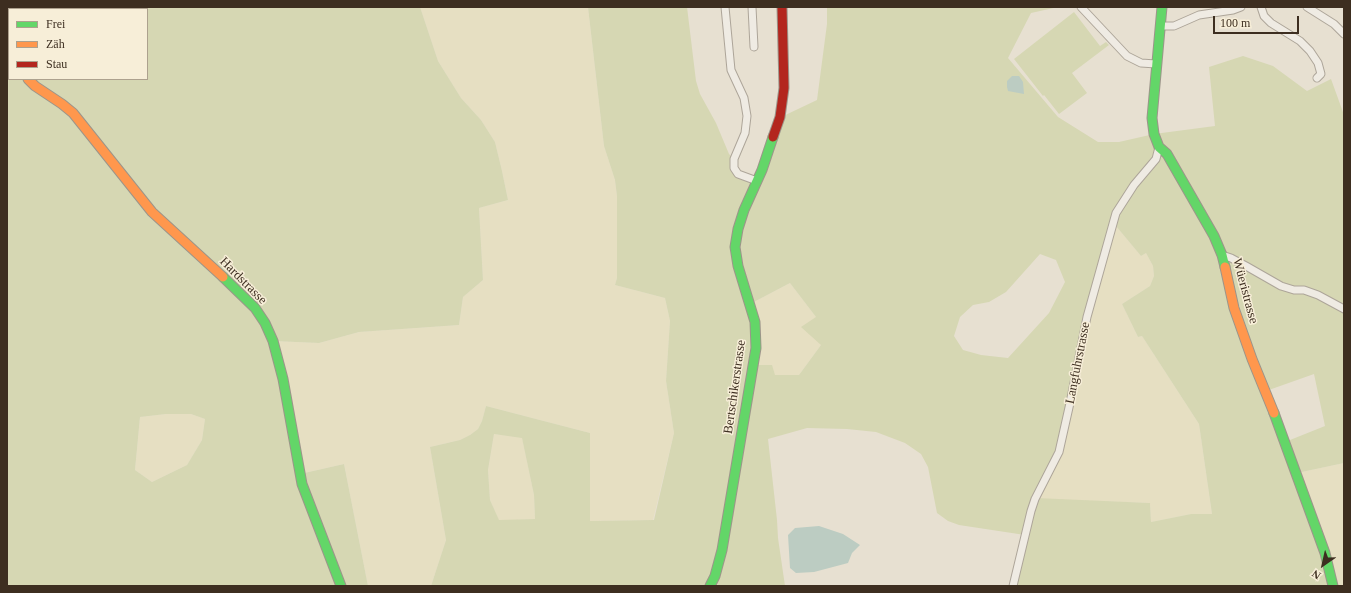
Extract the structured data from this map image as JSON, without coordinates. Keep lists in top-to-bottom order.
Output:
{
  "streets": {
    "street": [
      "Hardstrasse",
      "Wüeristrasse",
      "Langfuhrstrasse",
      "Bertschikerstrasse"
    ]
  },
  "crossings": [
    ["Wüeristrasse", "Langfuhrstrasse"]
  ],
  "legend": ["Frei", "Zäh", "Stau"],
  "scale_bar": "100 m",
  "north": "bottom left"
}
